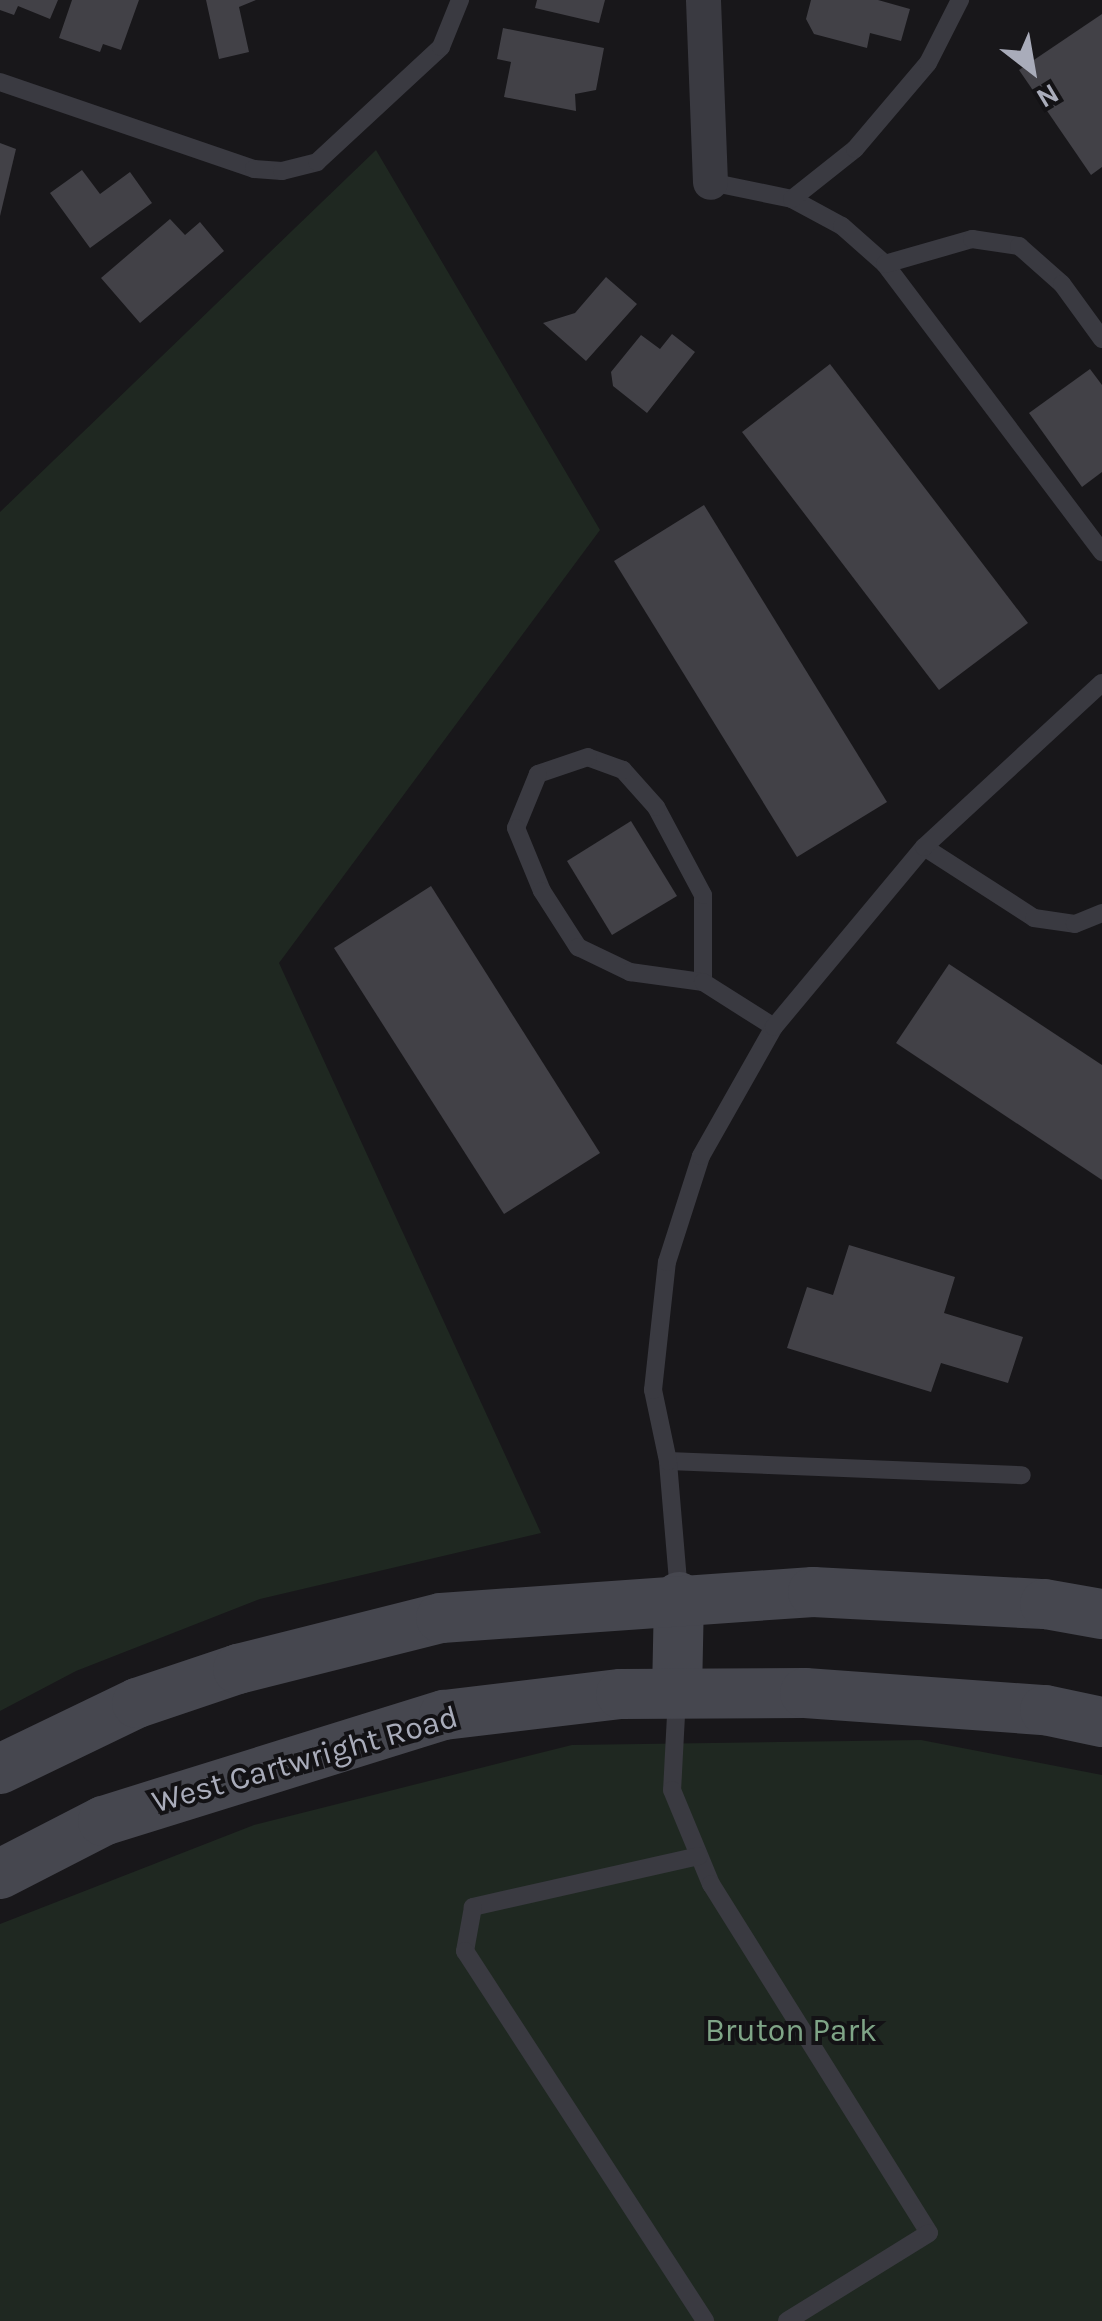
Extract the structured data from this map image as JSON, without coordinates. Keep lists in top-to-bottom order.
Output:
{
  "streets": {
    "main road": ["West Cartwright Road"]
  },
  "parks": ["Bruton Park"],
  "north": "bottom right"
}
